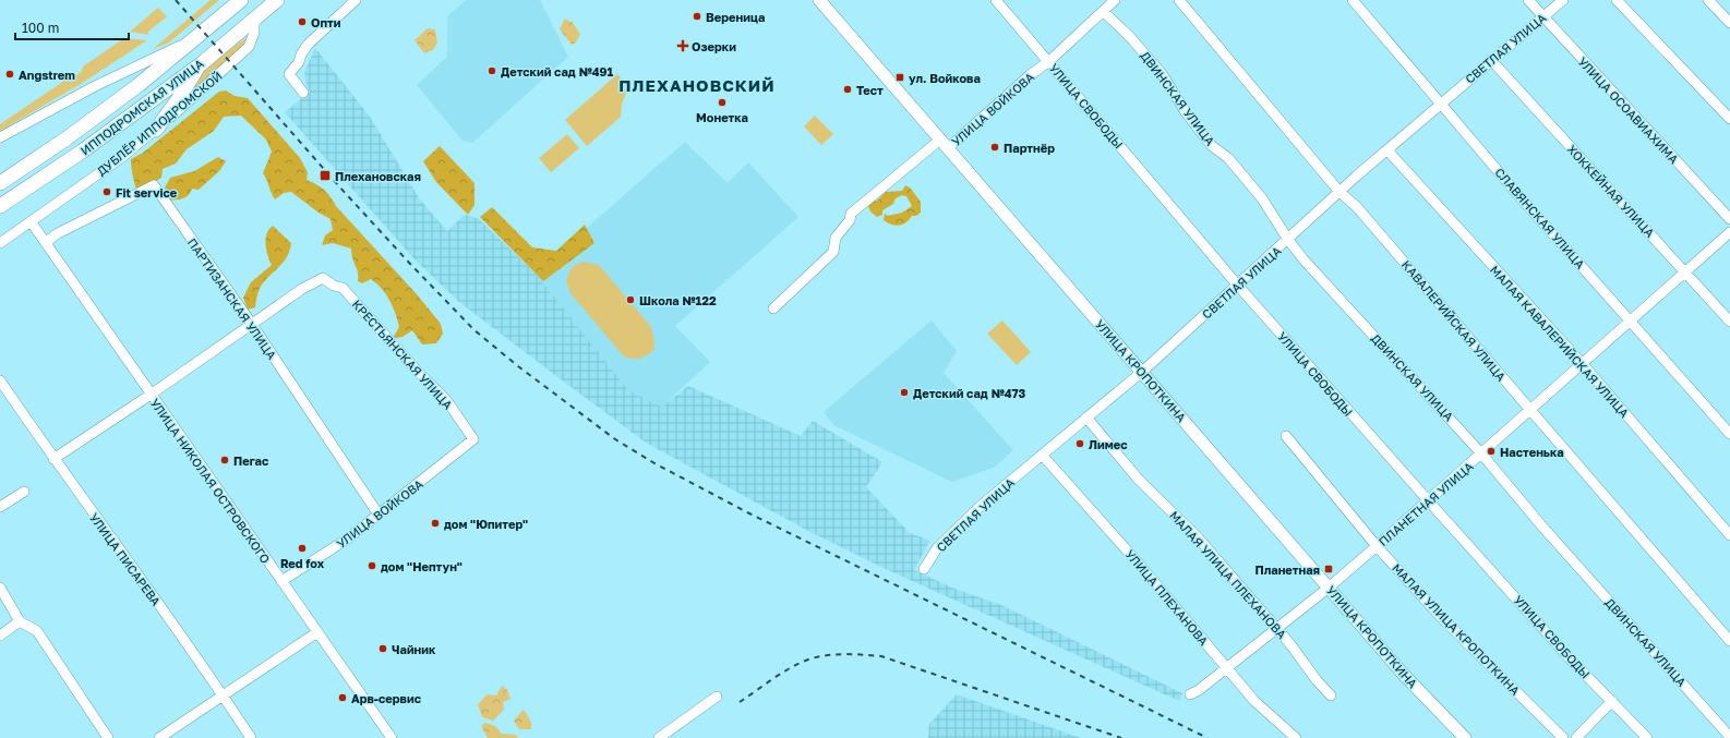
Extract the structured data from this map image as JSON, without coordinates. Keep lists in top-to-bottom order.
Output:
{
  "streets": {
    "highway": ["ИППОДРОМСКАЯ УЛИЦА"],
    "main road": ["УЛИЦА КРОПОТКИНА"],
    "street": [
      "СВЕТЛАЯ УЛИЦА",
      "ДВИНСКАЯ УЛИЦА",
      "УЛИЦА СВОБОДЫ",
      "УЛИЦА ВОЙКОВА",
      "УЛИЦА ОСОАВИАХИМА",
      "ДУБЛЁР ИППОДРОМСКОЙ",
      "ХОККЕЙНАЯ УЛИЦА",
      "СЛАВЯНСКАЯ УЛИЦА",
      "ПАРТИЗАНСКАЯ УЛИЦА",
      "КАВАЛЕРИЙСКАЯ УЛИЦА",
      "МАЛАЯ КАВАЛЕРИЙСКАЯ УЛИЦА",
      "КРЕСТЬЯНСКАЯ УЛИЦА",
      "УЛИЦА НИКОЛАЯ ОСТРОВСКОГО",
      "ПЛАНЕТНАЯ УЛИЦА",
      "УЛИЦА ПИСАРЕВА",
      "МАЛАЯ УЛИЦА ПЛЕХАНОВА",
      "УЛИЦА ПЛЕХАНОВА",
      "МАЛАЯ УЛИЦА КРОПОТКИНА"
    ]
  },
  "crossings": [
    ["СВЕТЛАЯ УЛИЦА", "ДВИНСКАЯ УЛИЦА"],
    ["СВЕТЛАЯ УЛИЦА", "УЛИЦА СВОБОДЫ"],
    ["СВЕТЛАЯ УЛИЦА", "УЛИЦА ОСОАВИАХИМА"],
    ["СВЕТЛАЯ УЛИЦА", "ХОККЕЙНАЯ УЛИЦА"],
    ["СВЕТЛАЯ УЛИЦА", "СЛАВЯНСКАЯ УЛИЦА"],
    ["СВЕТЛАЯ УЛИЦА", "КАВАЛЕРИЙСКАЯ УЛИЦА"],
    ["СВЕТЛАЯ УЛИЦА", "МАЛАЯ КАВАЛЕРИЙСКАЯ УЛИЦА"],
    ["СВЕТЛАЯ УЛИЦА", "УЛИЦА КРОПОТКИНА"],
    ["СВЕТЛАЯ УЛИЦА", "МАЛАЯ УЛИЦА ПЛЕХАНОВА"],
    ["СВЕТЛАЯ УЛИЦА", "УЛИЦА ПЛЕХАНОВА"],
    ["ДВИНСКАЯ УЛИЦА", "УЛИЦА ВОЙКОВА"],
    ["ДВИНСКАЯ УЛИЦА", "ПЛАНЕТНАЯ УЛИЦА"],
    ["УЛИЦА СВОБОДЫ", "УЛИЦА ВОЙКОВА"],
    ["УЛИЦА СВОБОДЫ", "ПЛАНЕТНАЯ УЛИЦА"],
    ["ИППОДРОМСКАЯ УЛИЦА", "ДУБЛЁР ИППОДРОМСКОЙ"],
    ["УЛИЦА ВОЙКОВА", "ПАРТИЗАНСКАЯ УЛИЦА"],
    ["УЛИЦА ВОЙКОВА", "КРЕСТЬЯНСКАЯ УЛИЦА"],
    ["УЛИЦА ВОЙКОВА", "УЛИЦА КРОПОТКИНА"],
    ["УЛИЦА ВОЙКОВА", "УЛИЦА НИКОЛАЯ ОСТРОВСКОГО"],
    ["ДУБЛЁР ИППОДРОМСКОЙ", "УЛИЦА НИКОЛАЯ ОСТРОВСКОГО"],
    ["ХОККЕЙНАЯ УЛИЦА", "ПЛАНЕТНАЯ УЛИЦА"],
    ["СЛАВЯНСКАЯ УЛИЦА", "ПЛАНЕТНАЯ УЛИЦА"],
    ["ПАРТИЗАНСКАЯ УЛИЦА", "КРЕСТЬЯНСКАЯ УЛИЦА"],
    ["ПАРТИЗАНСКАЯ УЛИЦА", "УЛИЦА НИКОЛАЯ ОСТРОВСКОГО"],
    ["КАВАЛЕРИЙСКАЯ УЛИЦА", "ПЛАНЕТНАЯ УЛИЦА"],
    ["МАЛАЯ КАВАЛЕРИЙСКАЯ УЛИЦА", "ПЛАНЕТНАЯ УЛИЦА"],
    ["УЛИЦА КРОПОТКИНА", "ПЛАНЕТНАЯ УЛИЦА"],
    ["ПЛАНЕТНАЯ УЛИЦА", "МАЛАЯ УЛИЦА ПЛЕХАНОВА"],
    ["ПЛАНЕТНАЯ УЛИЦА", "УЛИЦА ПЛЕХАНОВА"],
    ["ПЛАНЕТНАЯ УЛИЦА", "МАЛАЯ УЛИЦА КРОПОТКИНА"]
  ],
  "districts": ["ПЛЕХАНОВСКИЙ"],
  "places": {
    "other": [
      "Вереница",
      "Опти",
      "Детский сад №491",
      "Angstrem",
      "Тест",
      "Монетка",
      "Партнёр",
      "Fit service",
      "Школа №122",
      "Детский сад №473",
      "Лимес",
      "Настенька",
      "Пегас",
      "дом \"Юпитер\"",
      "Red fox",
      "дом \"Нептун\"",
      "Чайник",
      "Арв-сервис"
    ],
    "health": ["Озерки"],
    "transit": ["ул. Войкова", "Плехановская", "Планетная"]
  },
  "scale_bar": "100 m"
}
